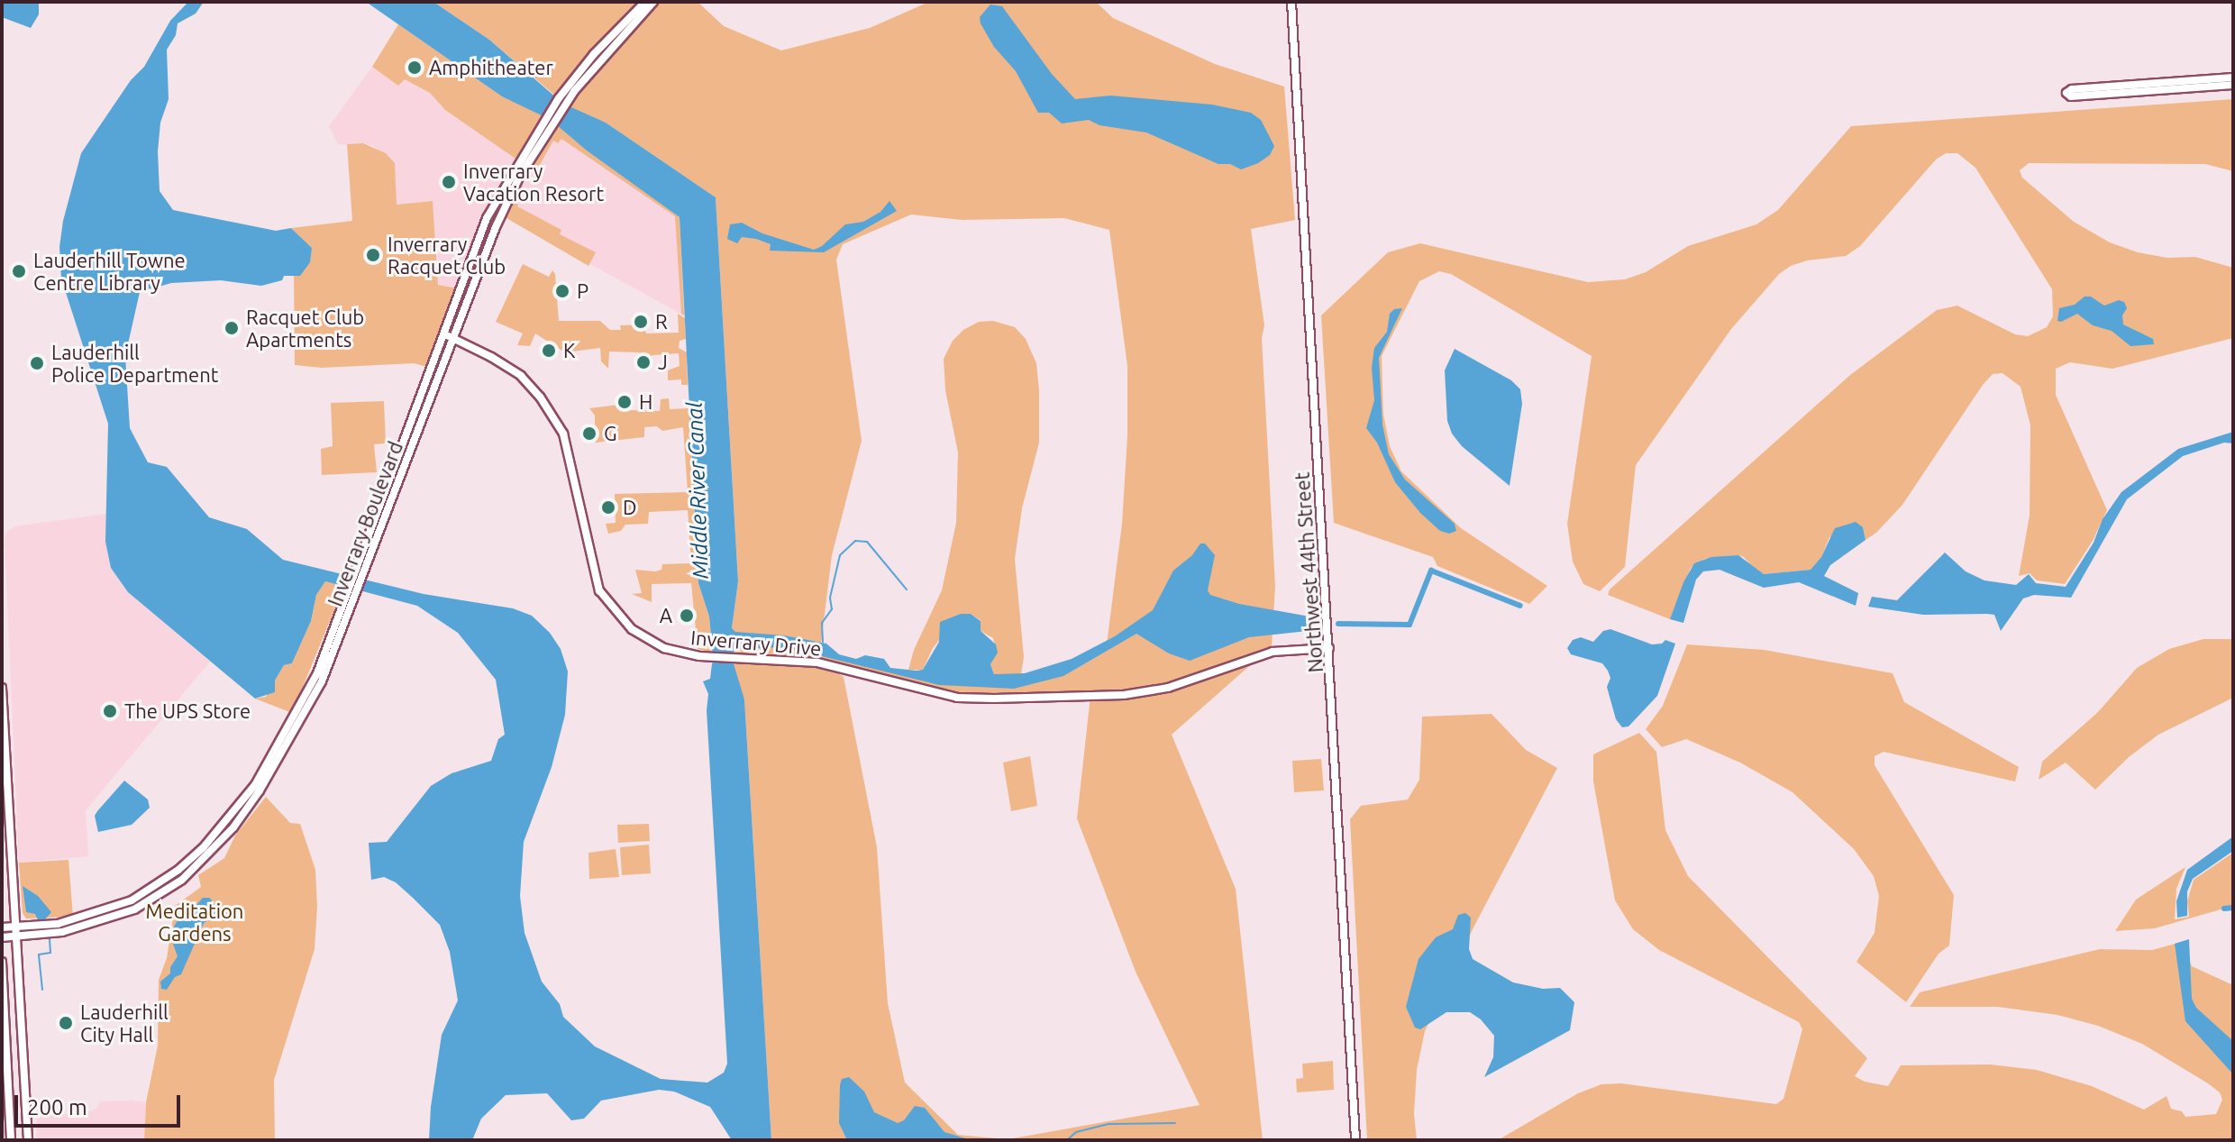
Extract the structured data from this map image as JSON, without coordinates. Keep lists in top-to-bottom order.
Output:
{
  "streets": {
    "street": ["Inverrary Boulevard", "Northwest 44th Street", "Inverrary Drive"]
  },
  "crossings": [
    ["Inverrary Boulevard", "Inverrary Drive"],
    ["Northwest 44th Street", "Inverrary Drive"]
  ],
  "water": ["Middle River Canal"],
  "parks": ["Meditation Gardens"],
  "places": [
    "Amphitheater",
    "Inverrary Vacation Resort",
    "Inverrary Racquet Club",
    "Lauderhill Towne Centre Library",
    "P",
    "R",
    "Racquet Club Apartments",
    "K",
    "J",
    "Lauderhill Police Department",
    "H",
    "G",
    "D",
    "A",
    "The UPS Store",
    "Lauderhill City Hall"
  ],
  "scale_bar": "200 m"
}
